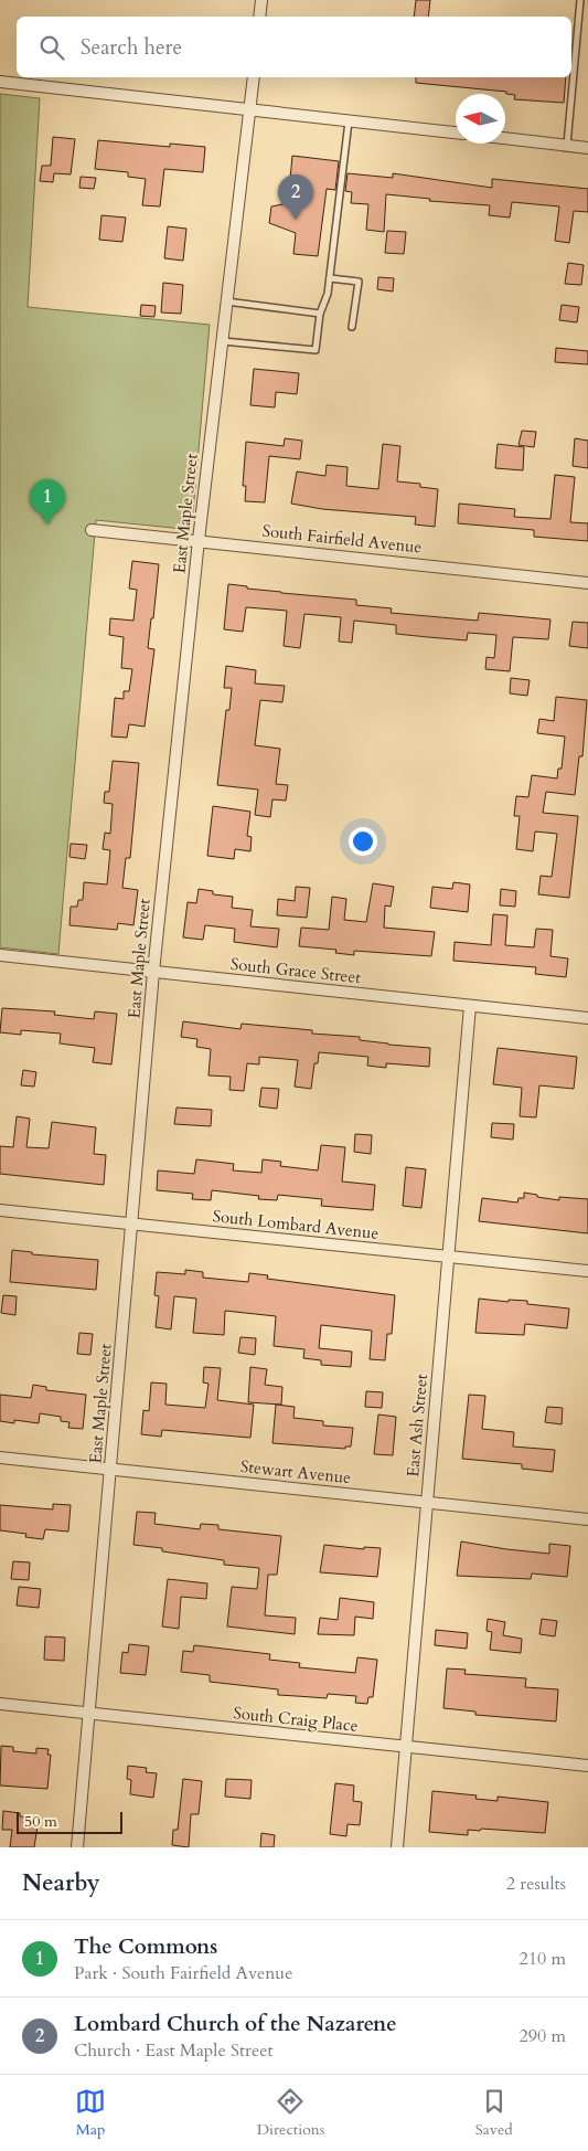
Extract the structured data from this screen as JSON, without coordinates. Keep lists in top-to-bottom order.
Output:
{
  "streets": {
    "street": [
      "East Maple Street",
      "South Fairfield Avenue",
      "South Grace Street",
      "South Lombard Avenue",
      "East Ash Street",
      "Stewart Avenue",
      "South Craig Place"
    ]
  },
  "crossings": [
    ["East Maple Street", "South Fairfield Avenue"],
    ["East Maple Street", "South Grace Street"],
    ["East Maple Street", "South Lombard Avenue"],
    ["East Maple Street", "Stewart Avenue"],
    ["East Maple Street", "South Craig Place"],
    ["South Grace Street", "East Ash Street"],
    ["South Lombard Avenue", "East Ash Street"],
    ["East Ash Street", "Stewart Avenue"],
    ["East Ash Street", "South Craig Place"]
  ],
  "scale_bar": "50 m",
  "north": "left",
  "page": {
    "search": "Search here",
    "pins": ["2", "1"],
    "scale": "50 m",
    "heading": ["Nearby", "2 results"],
    "list": [
      {
        "mark": "1",
        "name": "The Commons",
        "note": "Park · South Fairfield Avenue",
        "value": "210 m"
      },
      {
        "mark": "2",
        "name": "Lombard Church of the Nazarene",
        "note": "Church · East Maple Street",
        "value": "290 m"
      }
    ],
    "nav": ["Map", "Directions", "Saved"]
  }
}
